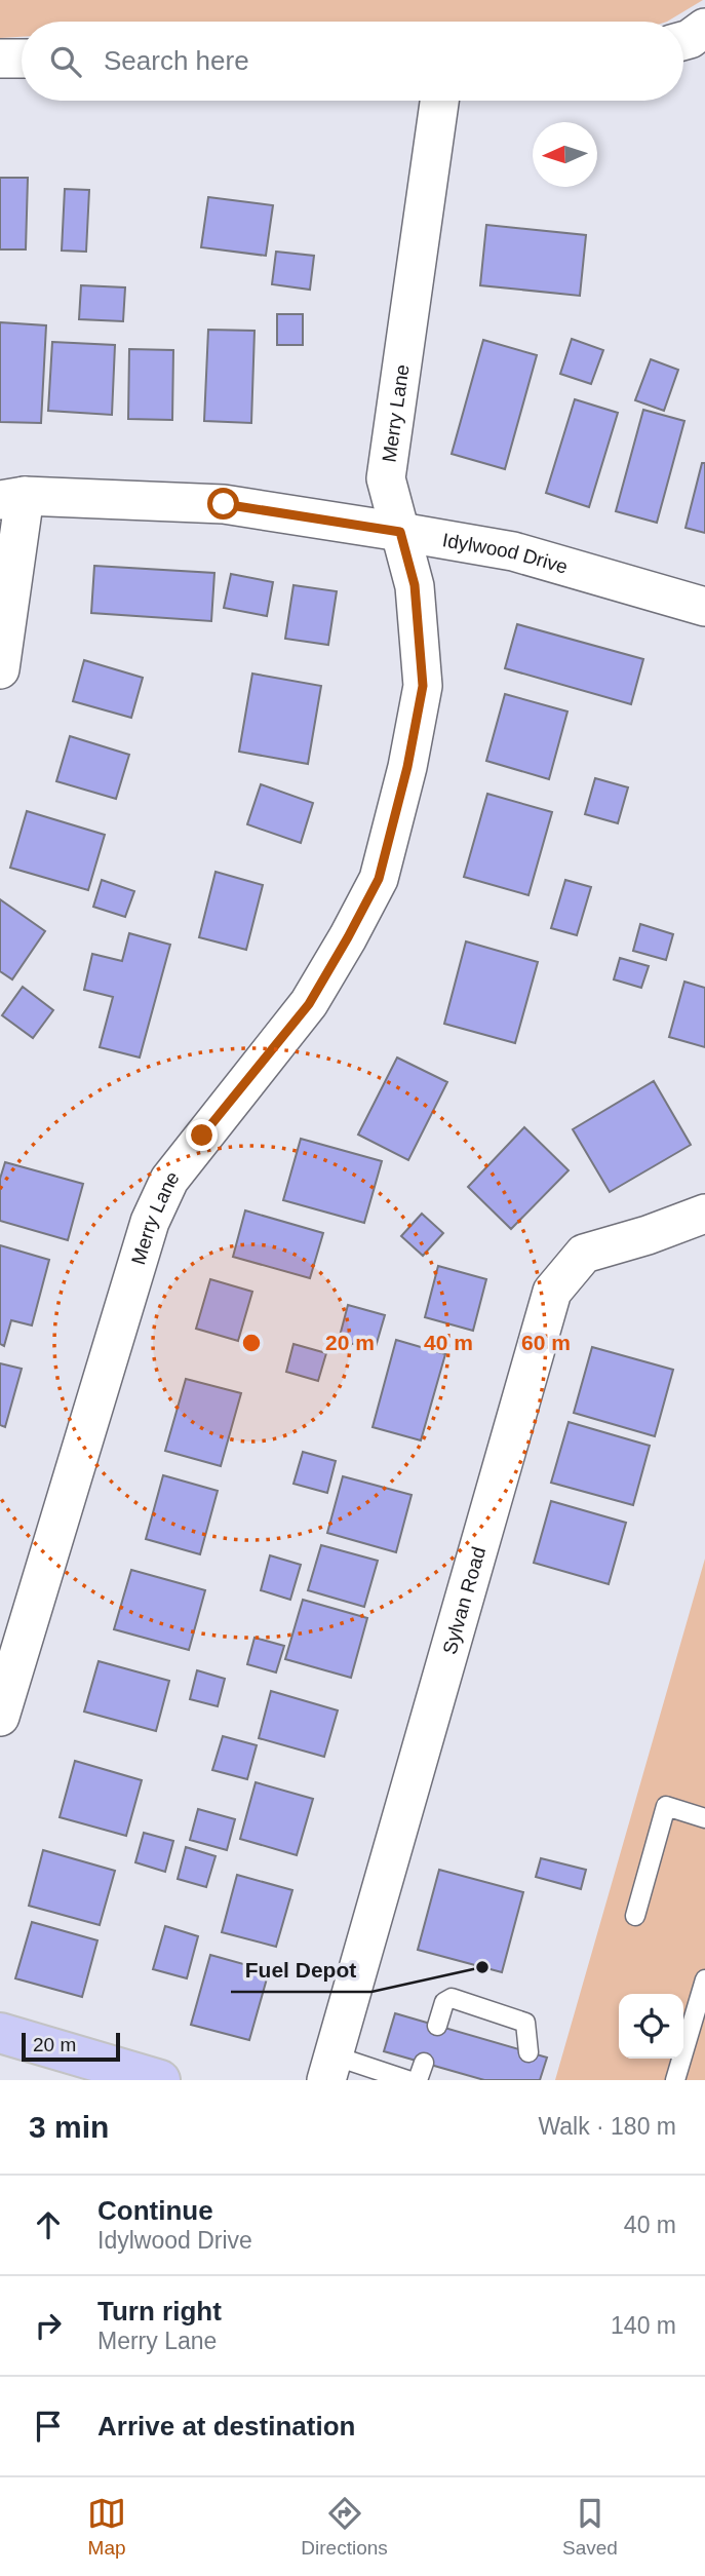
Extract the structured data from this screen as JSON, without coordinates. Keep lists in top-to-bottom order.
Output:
{
  "streets": {
    "street": ["Merry Lane", "Idylwood Drive", "Sylvan Road"]
  },
  "crossings": [
    ["Merry Lane", "Idylwood Drive"]
  ],
  "places": ["Fuel Depot"],
  "scale_bar": "20 m",
  "north": "left",
  "page": {
    "search": "Search here",
    "scale": "20 m",
    "heading": ["3 min", "Walk · 180 m"],
    "list": [
      ["Continue", "Idylwood Drive", "40 m"],
      ["Turn right", "Merry Lane", "140 m"],
      "Arrive at destination"
    ],
    "nav": ["Map", "Directions", "Saved"]
  },
  "rings": ["20 m", "40 m", "60 m"]
}
